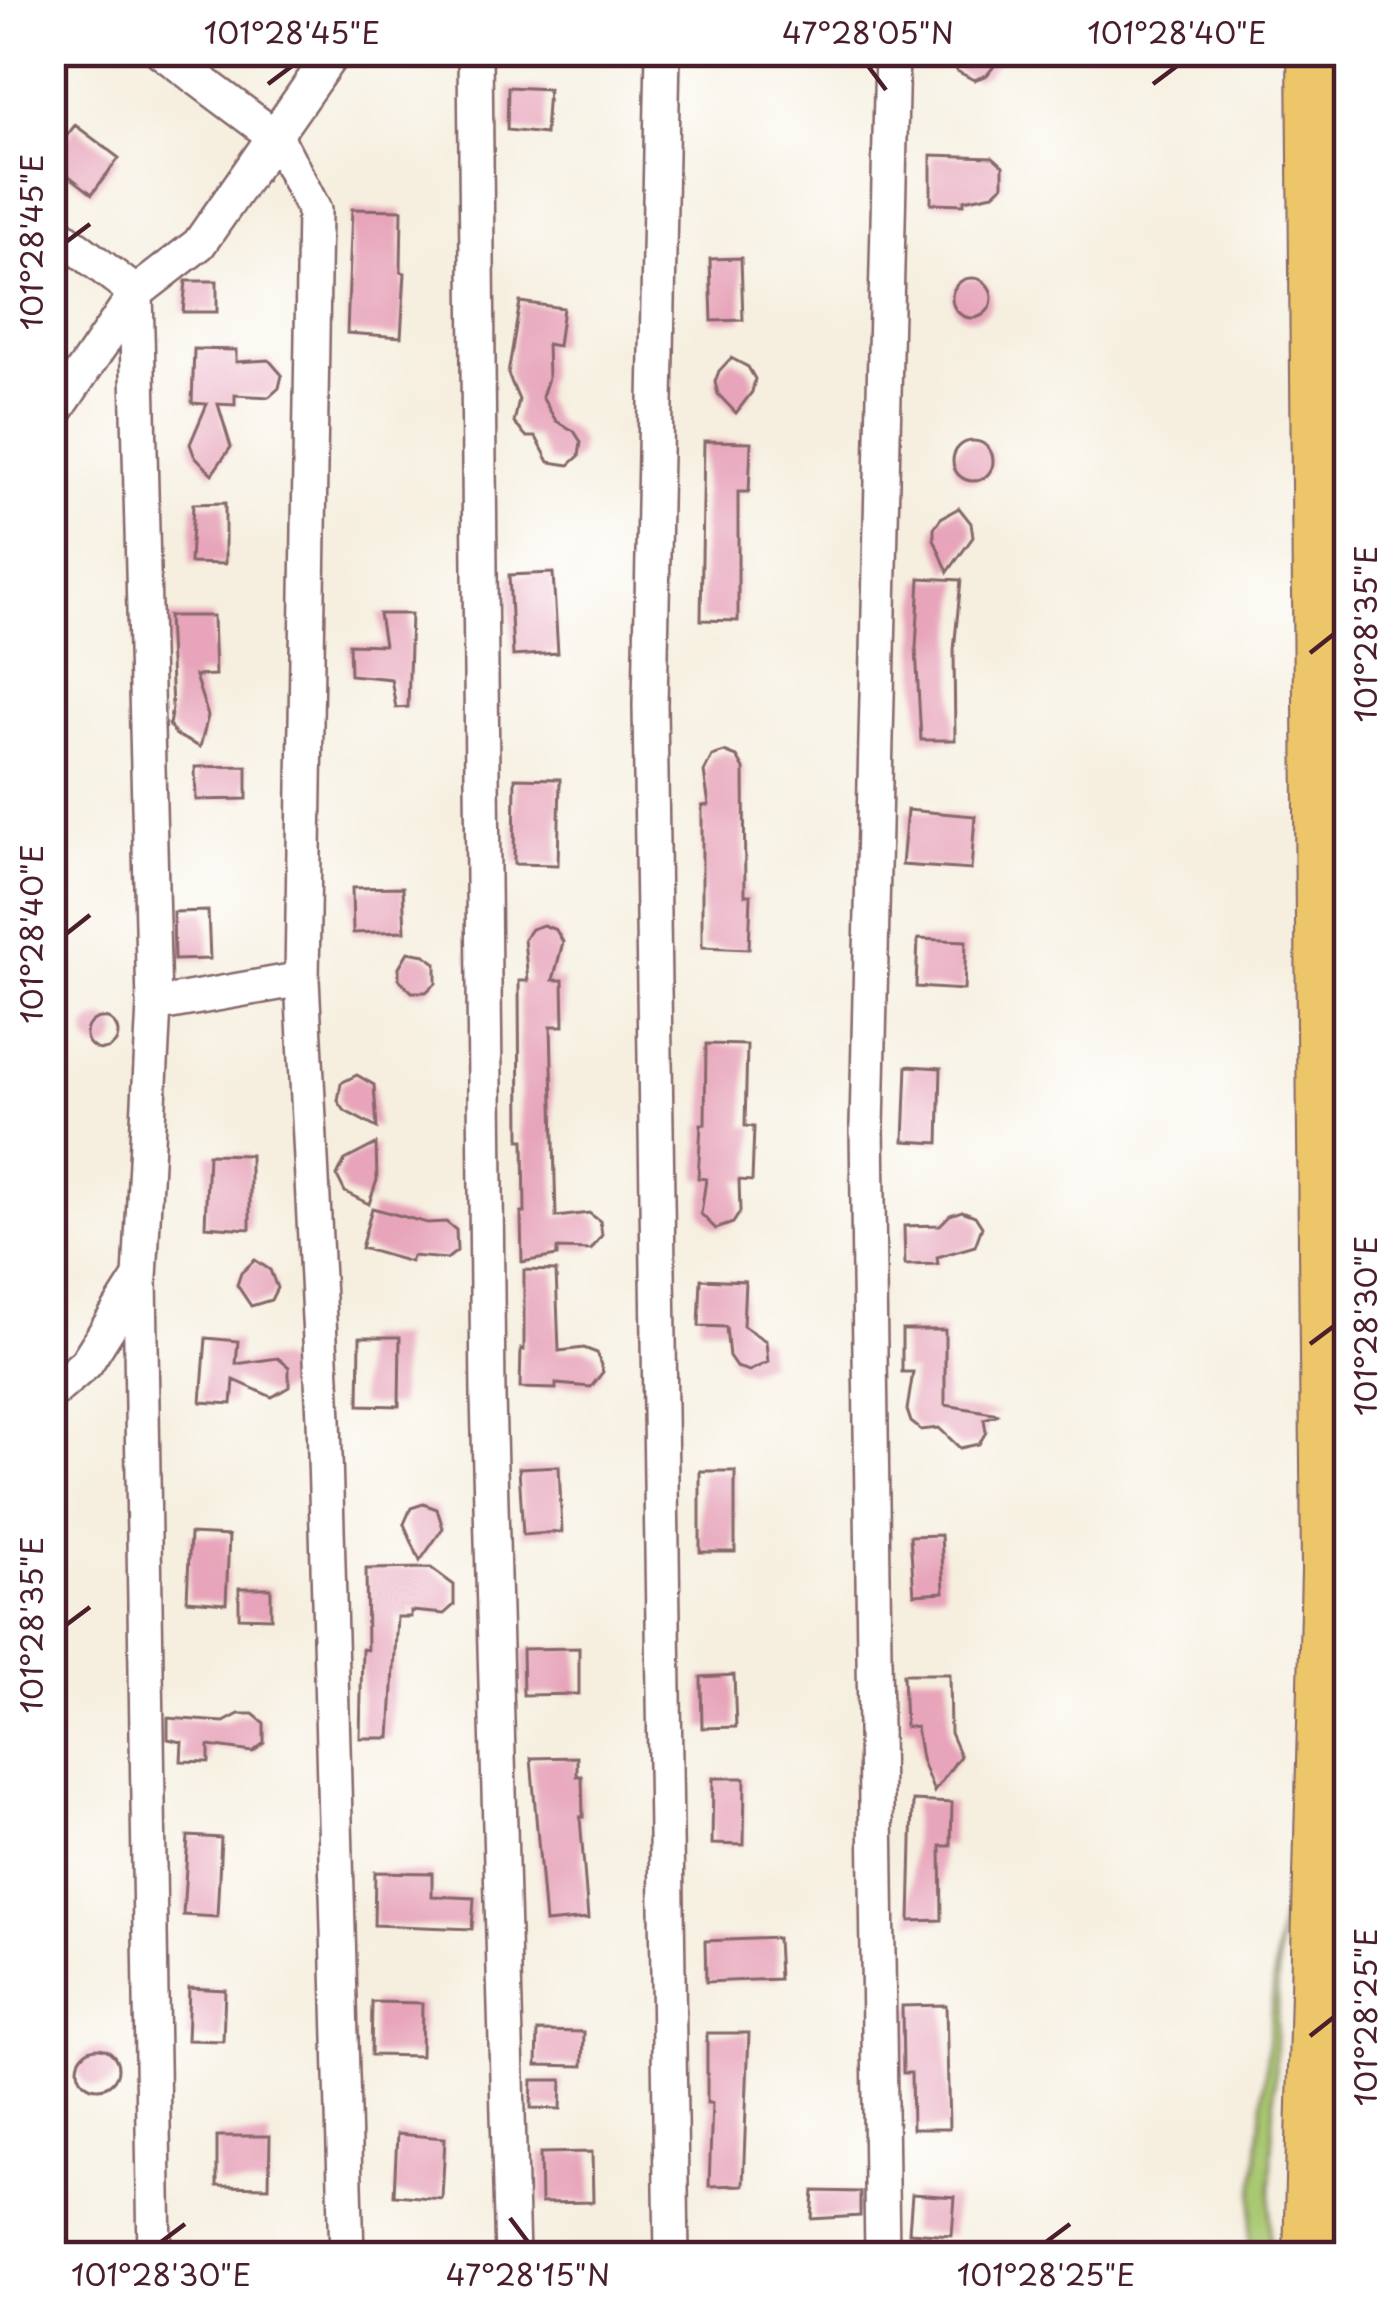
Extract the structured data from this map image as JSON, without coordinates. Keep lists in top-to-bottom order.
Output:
{
  "coordinates": [
    "101°28'45\"E",
    "47°28'05\"N",
    "101°28'40\"E",
    "101°28'35\"E",
    "101°28'30\"E",
    "101°28'25\"E",
    "47°28'15\"N"
  ]
}
